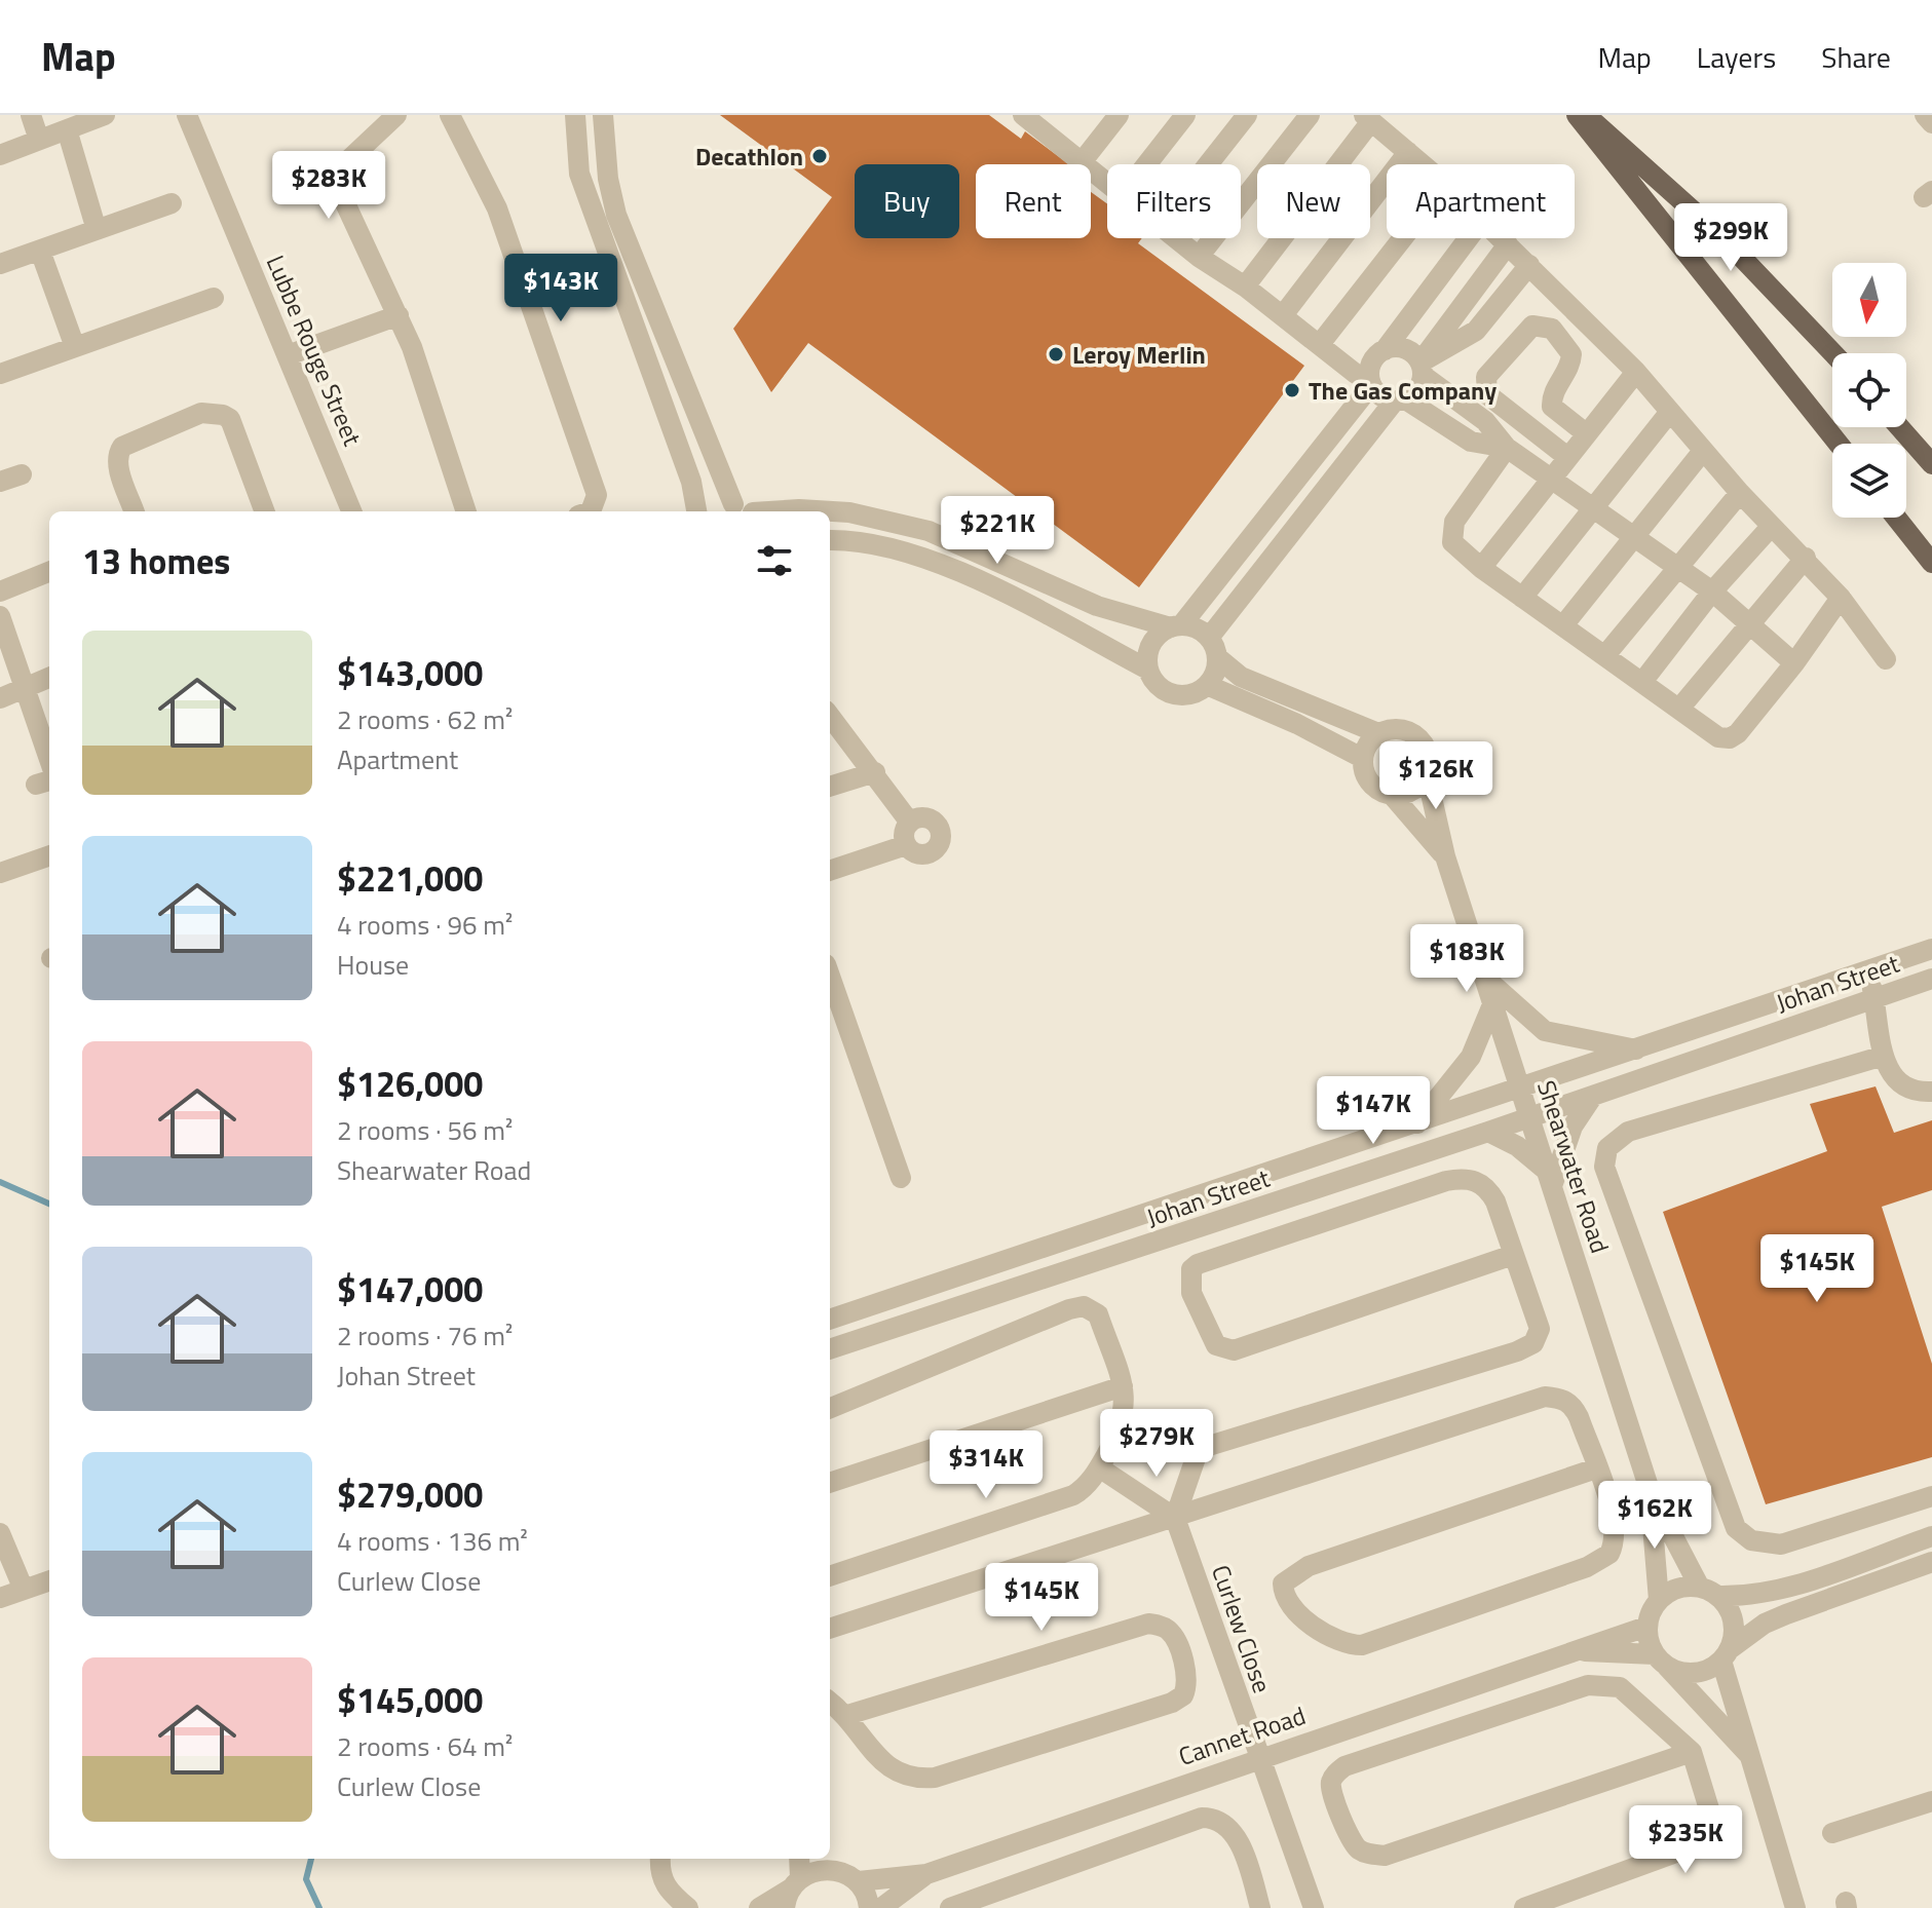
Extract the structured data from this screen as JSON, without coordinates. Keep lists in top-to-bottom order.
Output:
{
  "streets": {
    "street": [
      "Lubbe Rouge Street",
      "Johan Street",
      "Shearwater Road",
      "Curlew Close",
      "Cannet Road"
    ]
  },
  "crossings": [
    ["Johan Street", "Shearwater Road"],
    ["Shearwater Road", "Cannet Road"],
    ["Curlew Close", "Cannet Road"]
  ],
  "places": ["Decathlon", "Leroy Merlin", "The Gas Company"],
  "north": "bottom",
  "page": {
    "header": "Map",
    "nav": ["Map", "Layers", "Share"],
    "price": [
      "$283K",
      "$299K",
      "$143K",
      "$221K",
      "$126K",
      "$183K",
      "$147K",
      "$145K",
      "$279K",
      "$314K",
      "$162K",
      "$145K",
      "$235K"
    ],
    "chip": [
      "Buy",
      "Rent",
      "Filters",
      "New",
      "Apartment"
    ],
    "heading": "13 homes",
    "list": [
      {
        "name": "$143,000",
        "note": "2 rooms · 62 m² · Apartment"
      },
      {
        "name": "$221,000",
        "note": "4 rooms · 96 m² · House"
      },
      {
        "name": "$126,000",
        "note": "2 rooms · 56 m² · Shearwater Road"
      },
      {
        "name": "$147,000",
        "note": "2 rooms · 76 m² · Johan Street"
      },
      {
        "name": "$279,000",
        "note": "4 rooms · 136 m² · Curlew Close"
      },
      {
        "name": "$145,000",
        "note": "2 rooms · 64 m² · Curlew Close"
      }
    ]
  }
}
